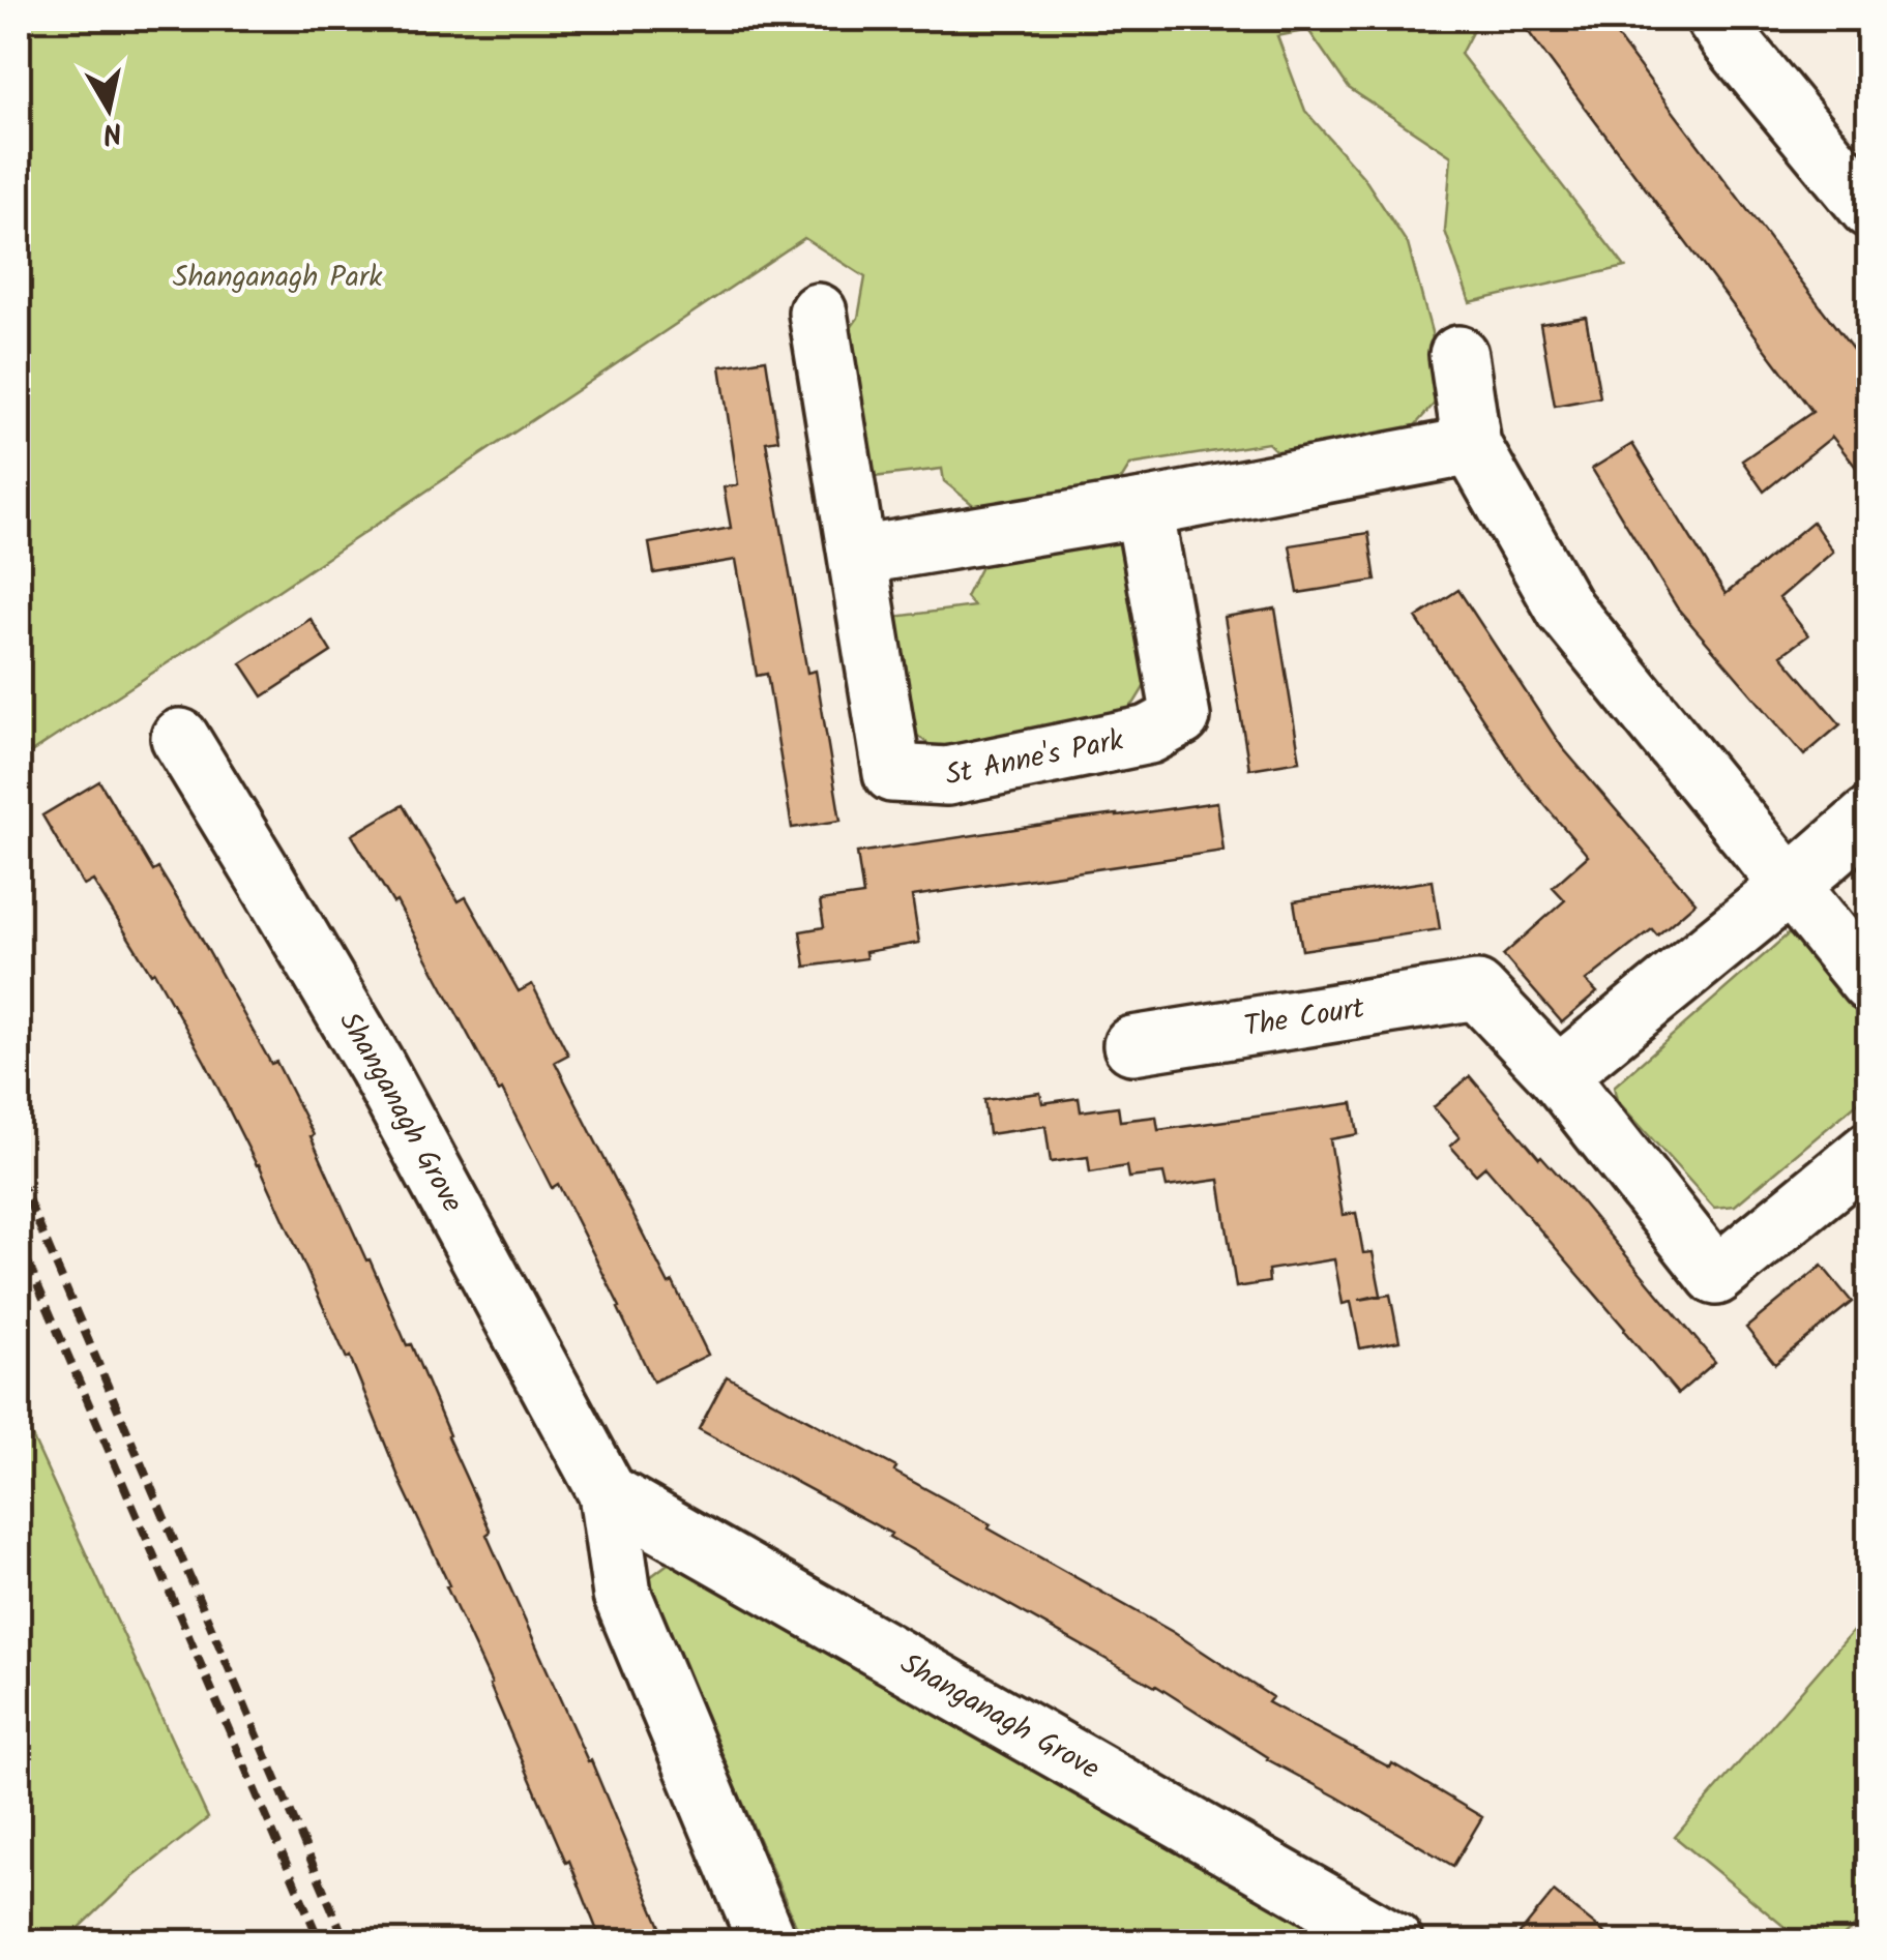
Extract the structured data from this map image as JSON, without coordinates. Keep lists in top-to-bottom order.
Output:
{
  "streets": {
    "street": ["St Anne's Park", "The Court", "Shanganagh Grove"]
  },
  "parks": ["Shanganagh Park"],
  "north": "bottom"
}
